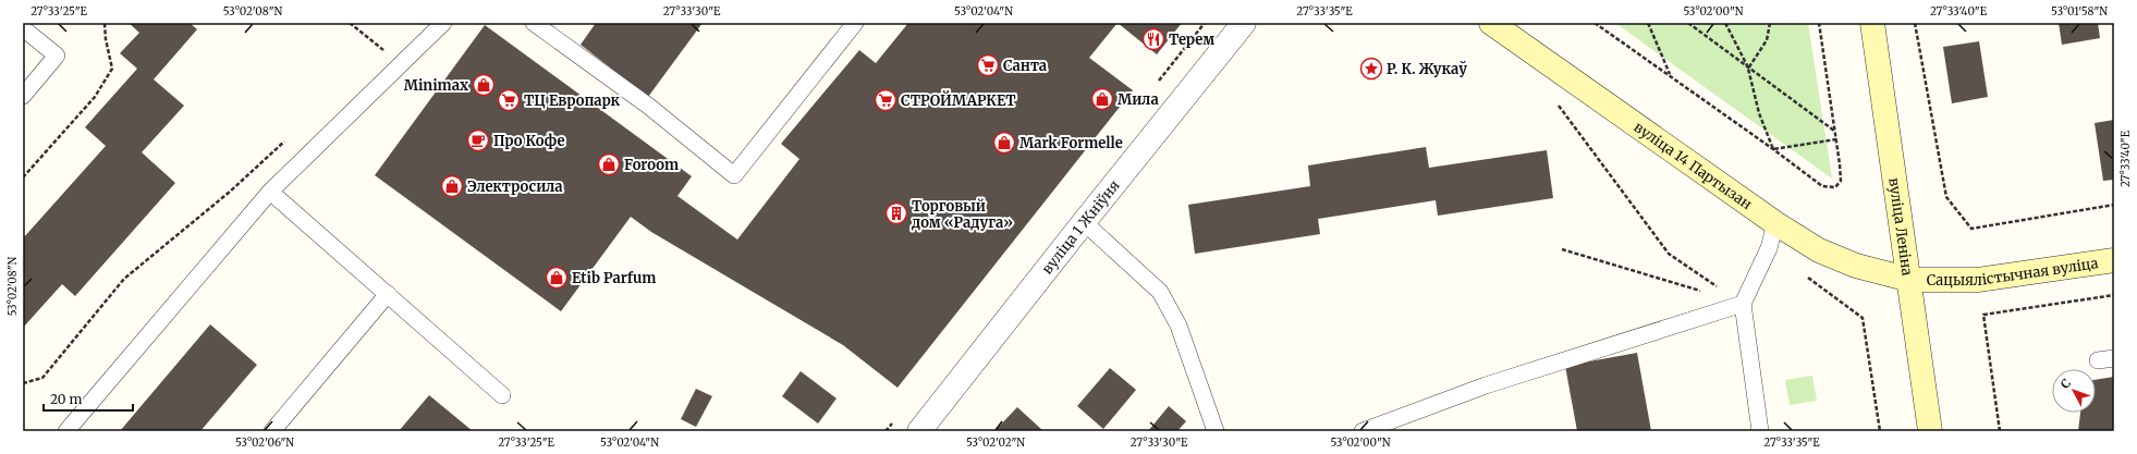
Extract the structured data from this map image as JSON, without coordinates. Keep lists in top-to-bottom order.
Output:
{
  "streets": {
    "main road": ["вуліца 14 Партызан", "вуліца Леніна", "Сацыялістычная вуліца"],
    "street": ["вуліца 1 Жніўня"]
  },
  "crossings": [
    ["вуліца 14 Партызан", "вуліца Леніна"],
    ["вуліца 14 Партызан", "Сацыялістычная вуліца"],
    ["вуліца Леніна", "Сацыялістычная вуліца"]
  ],
  "places": {
    "restaurant": ["Терем"],
    "supermarket": ["Санта", "ТЦ Европарк", "СТРОЙМАРКЕТ"],
    "place": ["Р. К. Жукаў"],
    "shop": [
      "Minimax",
      "Мила",
      "Mark Formelle",
      "Foroom",
      "Электросила",
      "Etib Parfum"
    ],
    "cafe": ["Про Кофе"],
    "building": ["Торговый дом «Радуга»"]
  },
  "scale_bar": "20 m",
  "north": "top left",
  "coordinates": [
    "27°33'25\"E",
    "53°02'08\"N",
    "27°33'30\"E",
    "53°02'04\"N",
    "27°33'35\"E",
    "53°02'00\"N",
    "27°33'40\"E",
    "53°01'58\"N",
    "53°02'06\"N",
    "53°02'02\"N"
  ]
}
